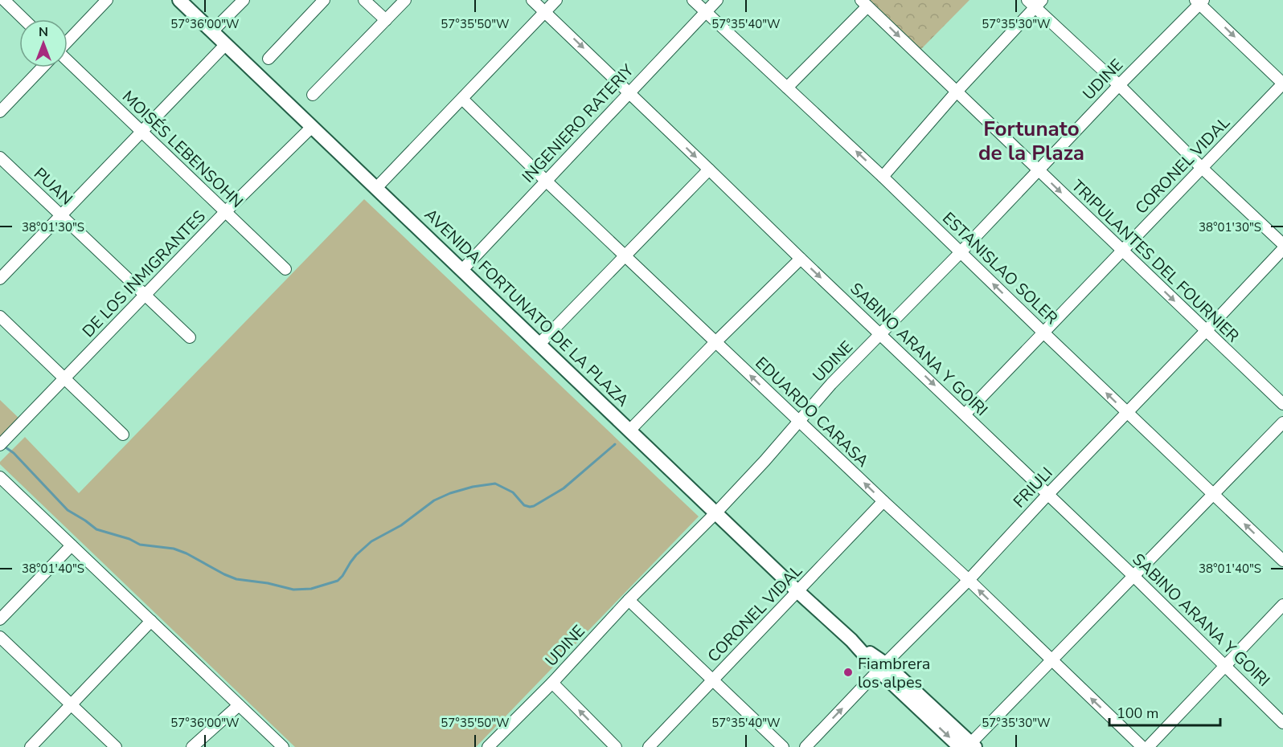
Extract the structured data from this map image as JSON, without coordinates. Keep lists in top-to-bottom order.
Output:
{
  "streets": {
    "main road": ["AVENIDA FORTUNATO DE LA PLAZA"],
    "street": [
      "UDINE",
      "INGENIERO RATERIY",
      "MOISÉS LEBENSOHN",
      "CORONEL VIDAL",
      "PUAN",
      "TRIPULANTES DEL FOURNIER",
      "ESTANISLAO SOLER",
      "DE LOS INMIGRANTES",
      "SABINO ARANA Y GOIRI",
      "EDUARDO CARASA",
      "FRIULI"
    ]
  },
  "crossings": [
    ["UDINE", "TRIPULANTES DEL FOURNIER"],
    ["UDINE", "ESTANISLAO SOLER"],
    ["UDINE", "AVENIDA FORTUNATO DE LA PLAZA"],
    ["UDINE", "SABINO ARANA Y GOIRI"],
    ["UDINE", "EDUARDO CARASA"],
    ["INGENIERO RATERIY", "ESTANISLAO SOLER"],
    ["INGENIERO RATERIY", "AVENIDA FORTUNATO DE LA PLAZA"],
    ["INGENIERO RATERIY", "SABINO ARANA Y GOIRI"],
    ["INGENIERO RATERIY", "EDUARDO CARASA"],
    ["MOISÉS LEBENSOHN", "DE LOS INMIGRANTES"],
    ["CORONEL VIDAL", "TRIPULANTES DEL FOURNIER"],
    ["CORONEL VIDAL", "ESTANISLAO SOLER"],
    ["CORONEL VIDAL", "AVENIDA FORTUNATO DE LA PLAZA"],
    ["CORONEL VIDAL", "SABINO ARANA Y GOIRI"],
    ["CORONEL VIDAL", "EDUARDO CARASA"],
    ["PUAN", "DE LOS INMIGRANTES"],
    ["TRIPULANTES DEL FOURNIER", "FRIULI"],
    ["ESTANISLAO SOLER", "FRIULI"],
    ["DE LOS INMIGRANTES", "AVENIDA FORTUNATO DE LA PLAZA"],
    ["AVENIDA FORTUNATO DE LA PLAZA", "FRIULI"],
    ["SABINO ARANA Y GOIRI", "FRIULI"],
    ["EDUARDO CARASA", "FRIULI"]
  ],
  "one_way": [
    "TRIPULANTES DEL FOURNIER",
    "ESTANISLAO SOLER",
    "SABINO ARANA Y GOIRI",
    "EDUARDO CARASA"
  ],
  "districts": ["Fortunato de la Plaza"],
  "places": ["Fiambrera los alpes"],
  "scale_bar": "100 m",
  "north": "top",
  "coordinates": [
    "57°36'00\"W",
    "57°35'50\"W",
    "57°35'40\"W",
    "57°35'30\"W",
    "38°01'30\"S",
    "38°01'40\"S"
  ]
}
